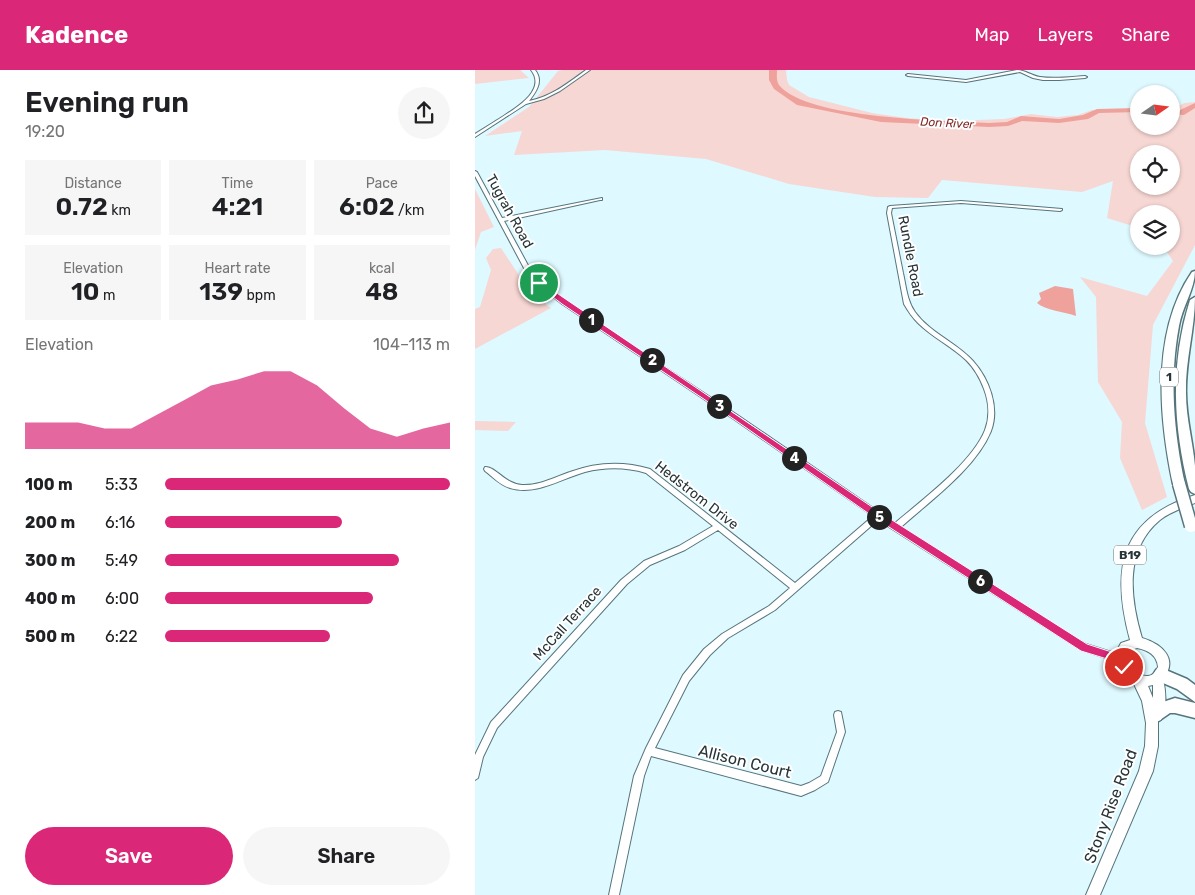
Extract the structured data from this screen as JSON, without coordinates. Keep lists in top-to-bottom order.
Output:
{
  "streets": {
    "highway": ["1"],
    "main road": ["B19", "Stony Rise Road"],
    "street": [
      "Tugrah Road",
      "Rundle Road",
      "Hedstrom Drive",
      "McCall Terrace",
      "Allison Court"
    ]
  },
  "crossings": [
    ["Tugrah Road", "Rundle Road"],
    ["Tugrah Road", "B19"],
    ["Tugrah Road", "Stony Rise Road"],
    ["Hedstrom Drive", "McCall Terrace"],
    ["B19", "Stony Rise Road"]
  ],
  "water": ["Don River"],
  "north": "right",
  "page": {
    "header": "Kadence",
    "nav": ["Map", "Layers", "Share"],
    "heading": ["Evening run", "19:20"],
    "stats": [
      ["Distance", "0.72 km"],
      ["Time", "4:21"],
      ["Pace", "6:02 /km"],
      ["Elevation", "10 m"],
      ["Heart rate", "139 bpm"],
      ["kcal", "48"]
    ],
    "pins": [
      "1",
      "2",
      "3",
      "4",
      "5",
      "6"
    ],
    "chart": ["Elevation", "104–113 m"],
    "list": [
      {
        "name": "100 m",
        "note": "5:33"
      },
      {
        "name": "200 m",
        "note": "6:16"
      },
      {
        "name": "300 m",
        "note": "5:49"
      },
      {
        "name": "400 m",
        "note": "6:00"
      },
      {
        "name": "500 m",
        "note": "6:22"
      }
    ],
    "buttons": ["Save", "Share"]
  }
}
